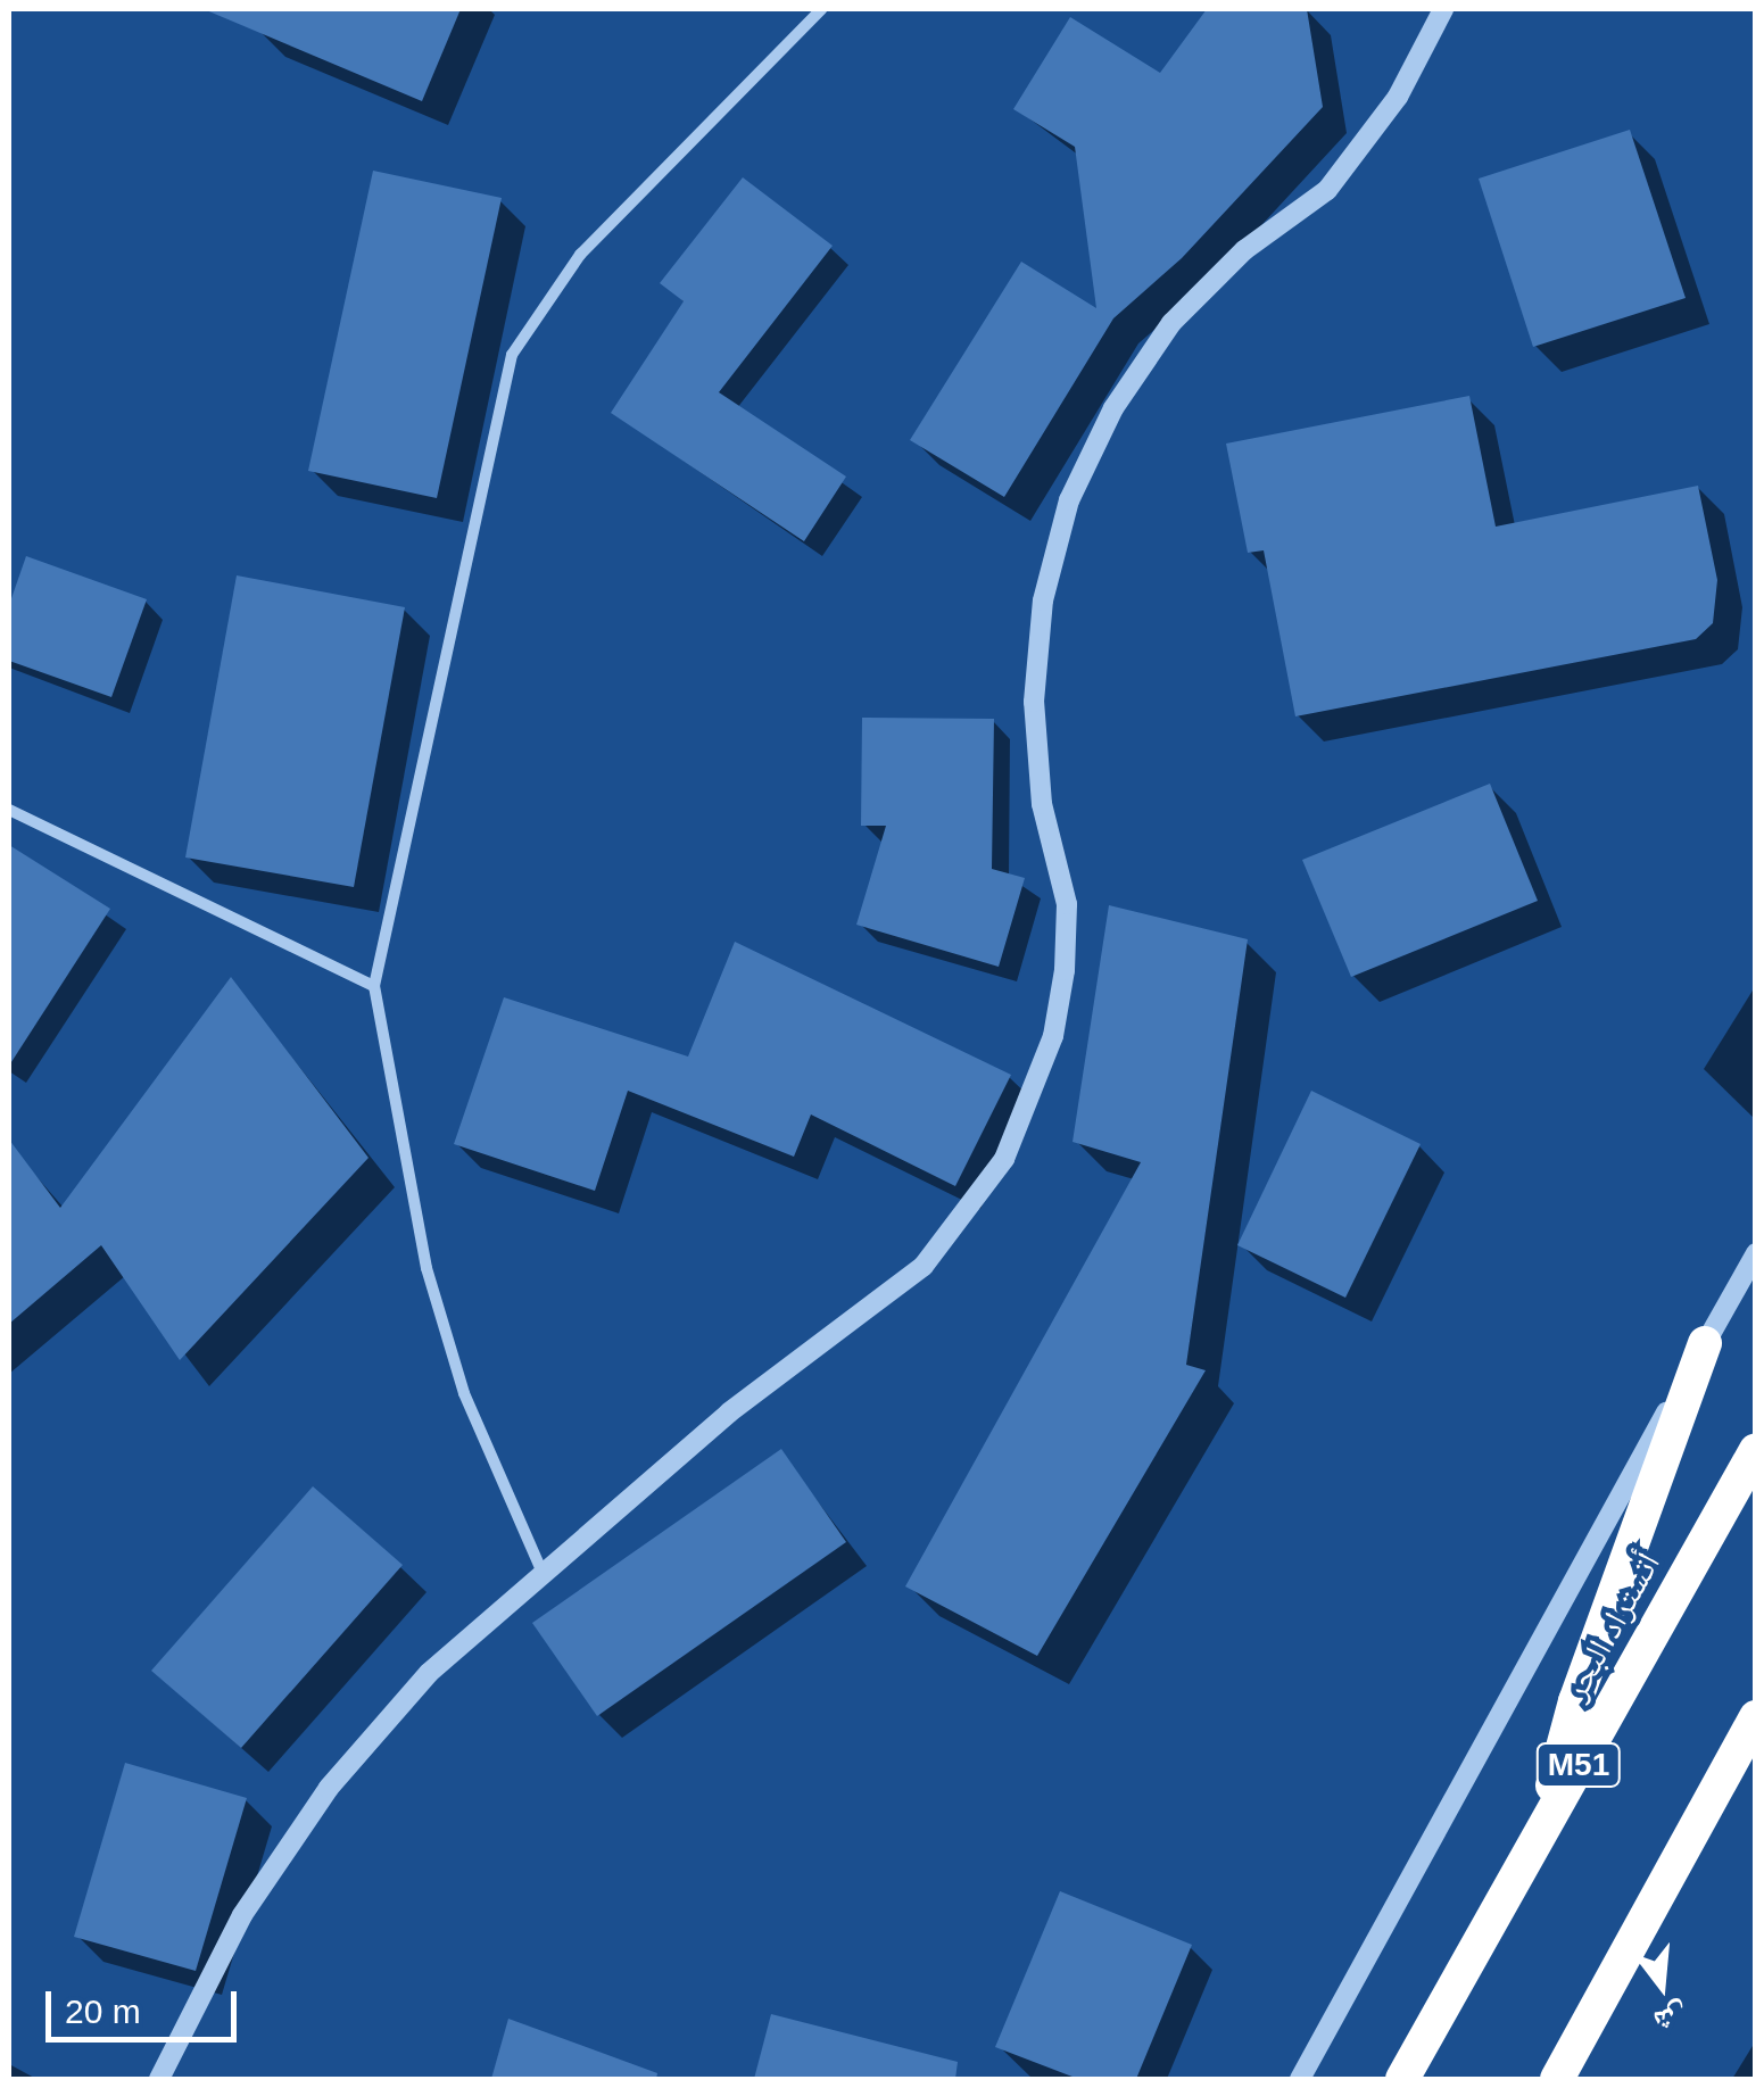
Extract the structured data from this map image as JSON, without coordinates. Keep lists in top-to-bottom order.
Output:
{
  "streets": {
    "highway": ["أتستراد البحر", "M51"]
  },
  "scale_bar": "20 m",
  "north": "bottom"
}
